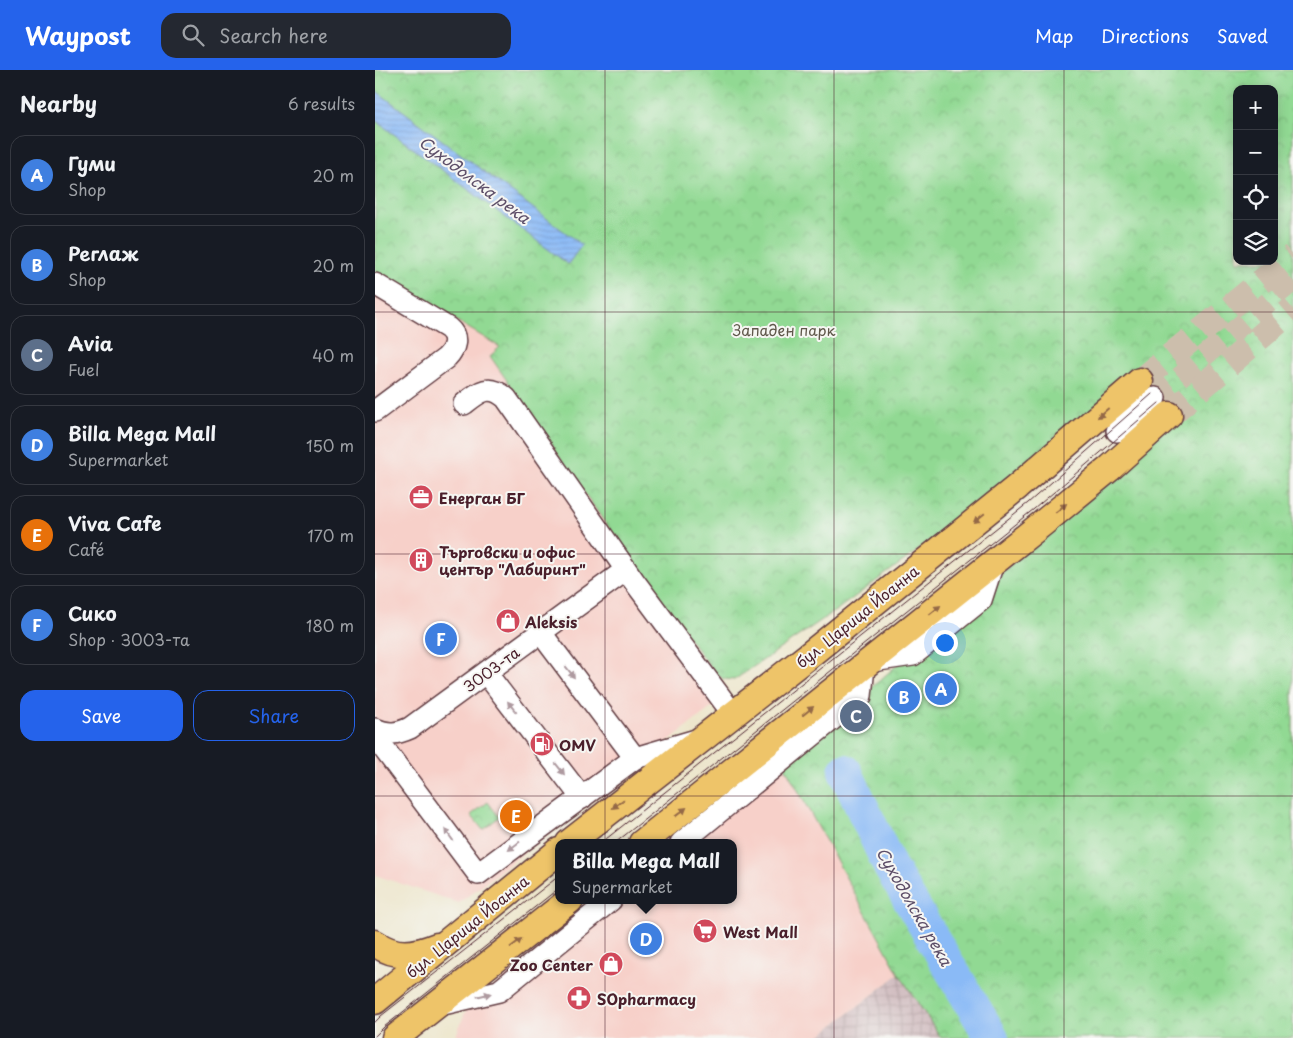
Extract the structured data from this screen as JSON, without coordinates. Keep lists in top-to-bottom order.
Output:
{
  "streets": {
    "main road": ["бул. Царица Йоанна"],
    "street": ["3003-та"]
  },
  "water": ["Суходолска река"],
  "parks": ["Западен парк"],
  "places": {
    "office": ["Енерган БГ"],
    "building": ["Търговски и офис център \"Лабиринт\""],
    "shop": ["Aleksis", "Zoo Center"],
    "fuel station": ["OMV"],
    "supermarket": ["West Mall"],
    "pharmacy": ["SOpharmacy"]
  },
  "page": {
    "header": "Waypost",
    "search": "Search here",
    "nav": ["Map", "Directions", "Saved"],
    "heading": ["Nearby", "6 results"],
    "map_buttons": ["+", "−"],
    "list": [
      {
        "mark": "A",
        "name": "Гуми",
        "note": "Shop",
        "value": "20 m"
      },
      {
        "mark": "B",
        "name": "Реглаж",
        "note": "Shop",
        "value": "20 m"
      },
      {
        "mark": "C",
        "name": "Avia",
        "note": "Fuel",
        "value": "40 m"
      },
      {
        "mark": "D",
        "name": "Billa Mega Mall",
        "note": "Supermarket",
        "value": "150 m"
      },
      {
        "mark": "E",
        "name": "Viva Cafe",
        "note": "Café",
        "value": "170 m"
      },
      {
        "mark": "F",
        "name": "Сико",
        "note": "Shop · 3003-та",
        "value": "180 m"
      }
    ],
    "pins": [
      "F",
      "A",
      "B",
      "C",
      "E",
      "D"
    ],
    "buttons": ["Save", "Share"],
    "popup": ["Billa Mega Mall", "Supermarket"]
  }
}
